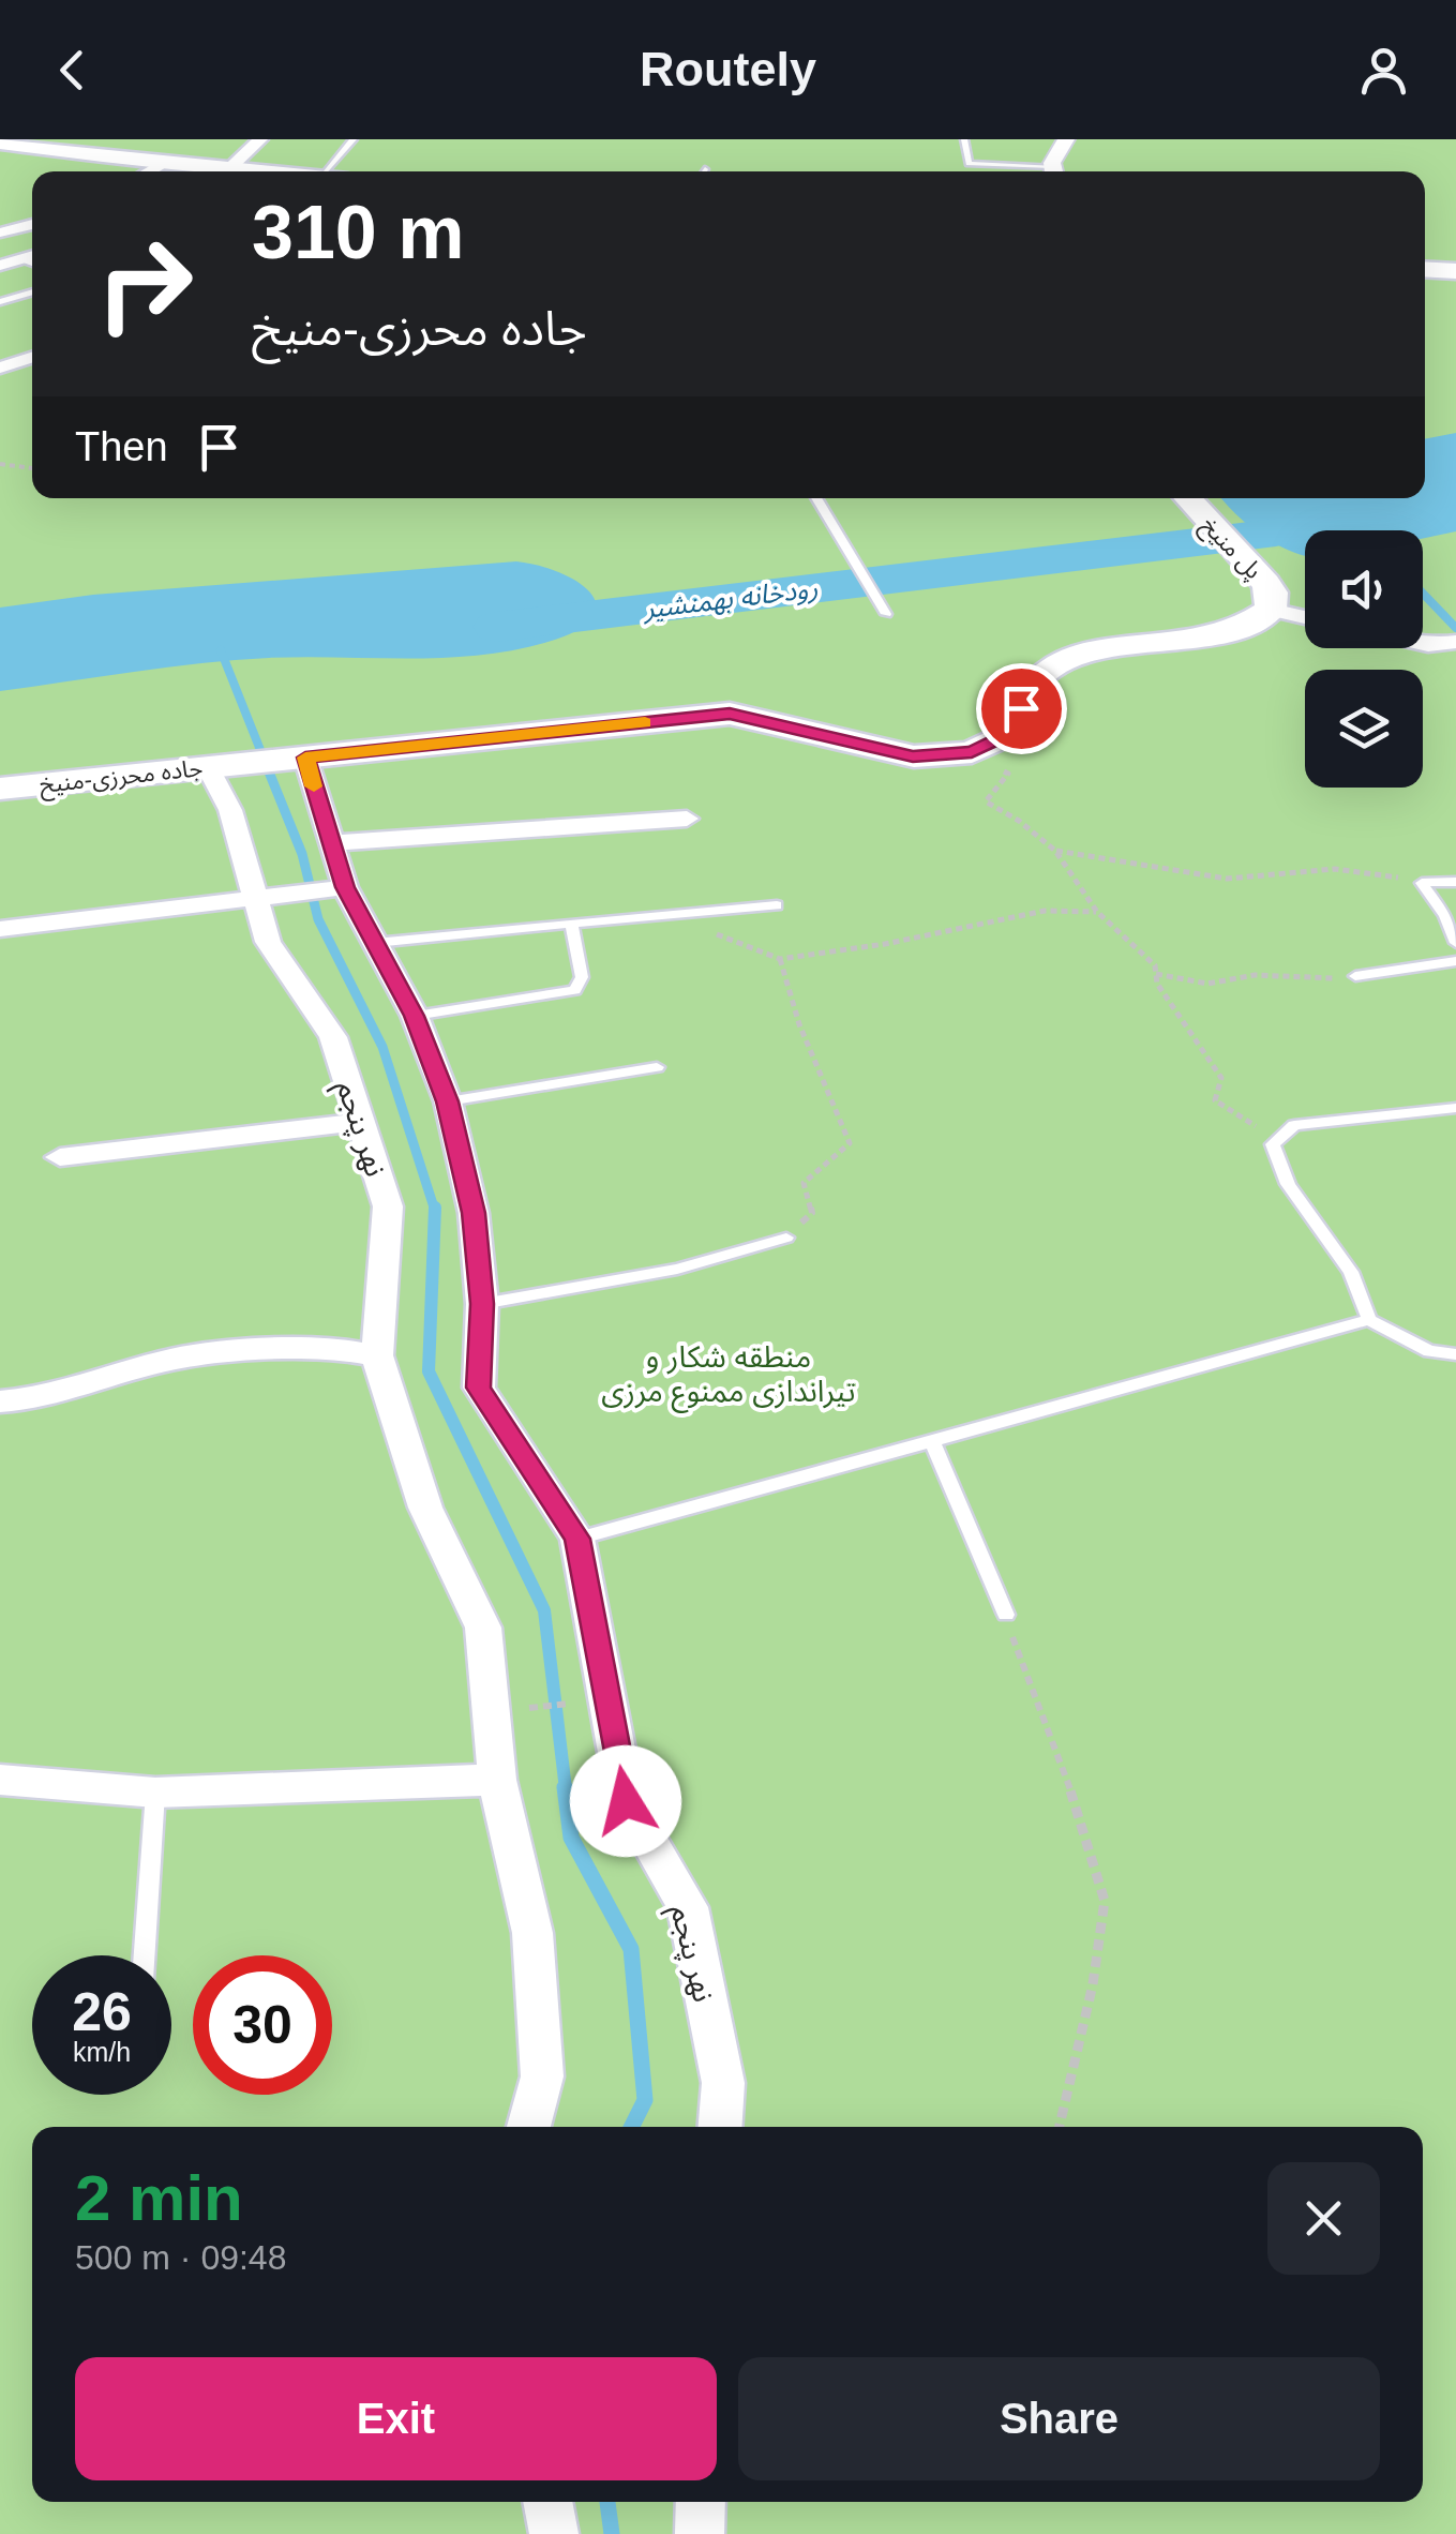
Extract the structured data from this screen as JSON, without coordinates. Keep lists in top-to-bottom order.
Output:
{
  "streets": {
    "main road": ["پل منیخ", "جاده محرزی-منیخ"],
    "street": ["نهر پنجم"]
  },
  "crossings": [
    ["جاده محرزی-منیخ", "نهر پنجم"]
  ],
  "water": ["رودخانه بهمنشیر"],
  "parks": ["منطقه شکار و تیراندازی ممنوع مرزی"],
  "page": {
    "header": "Routely",
    "turn": ["310 m", "جاده محرزی-منیخ"],
    "then": "Then",
    "speed": "26 km/h",
    "limit": "30",
    "heading": ["2 min", "500 m · 09:48"],
    "buttons": ["Exit", "Share"]
  }
}
